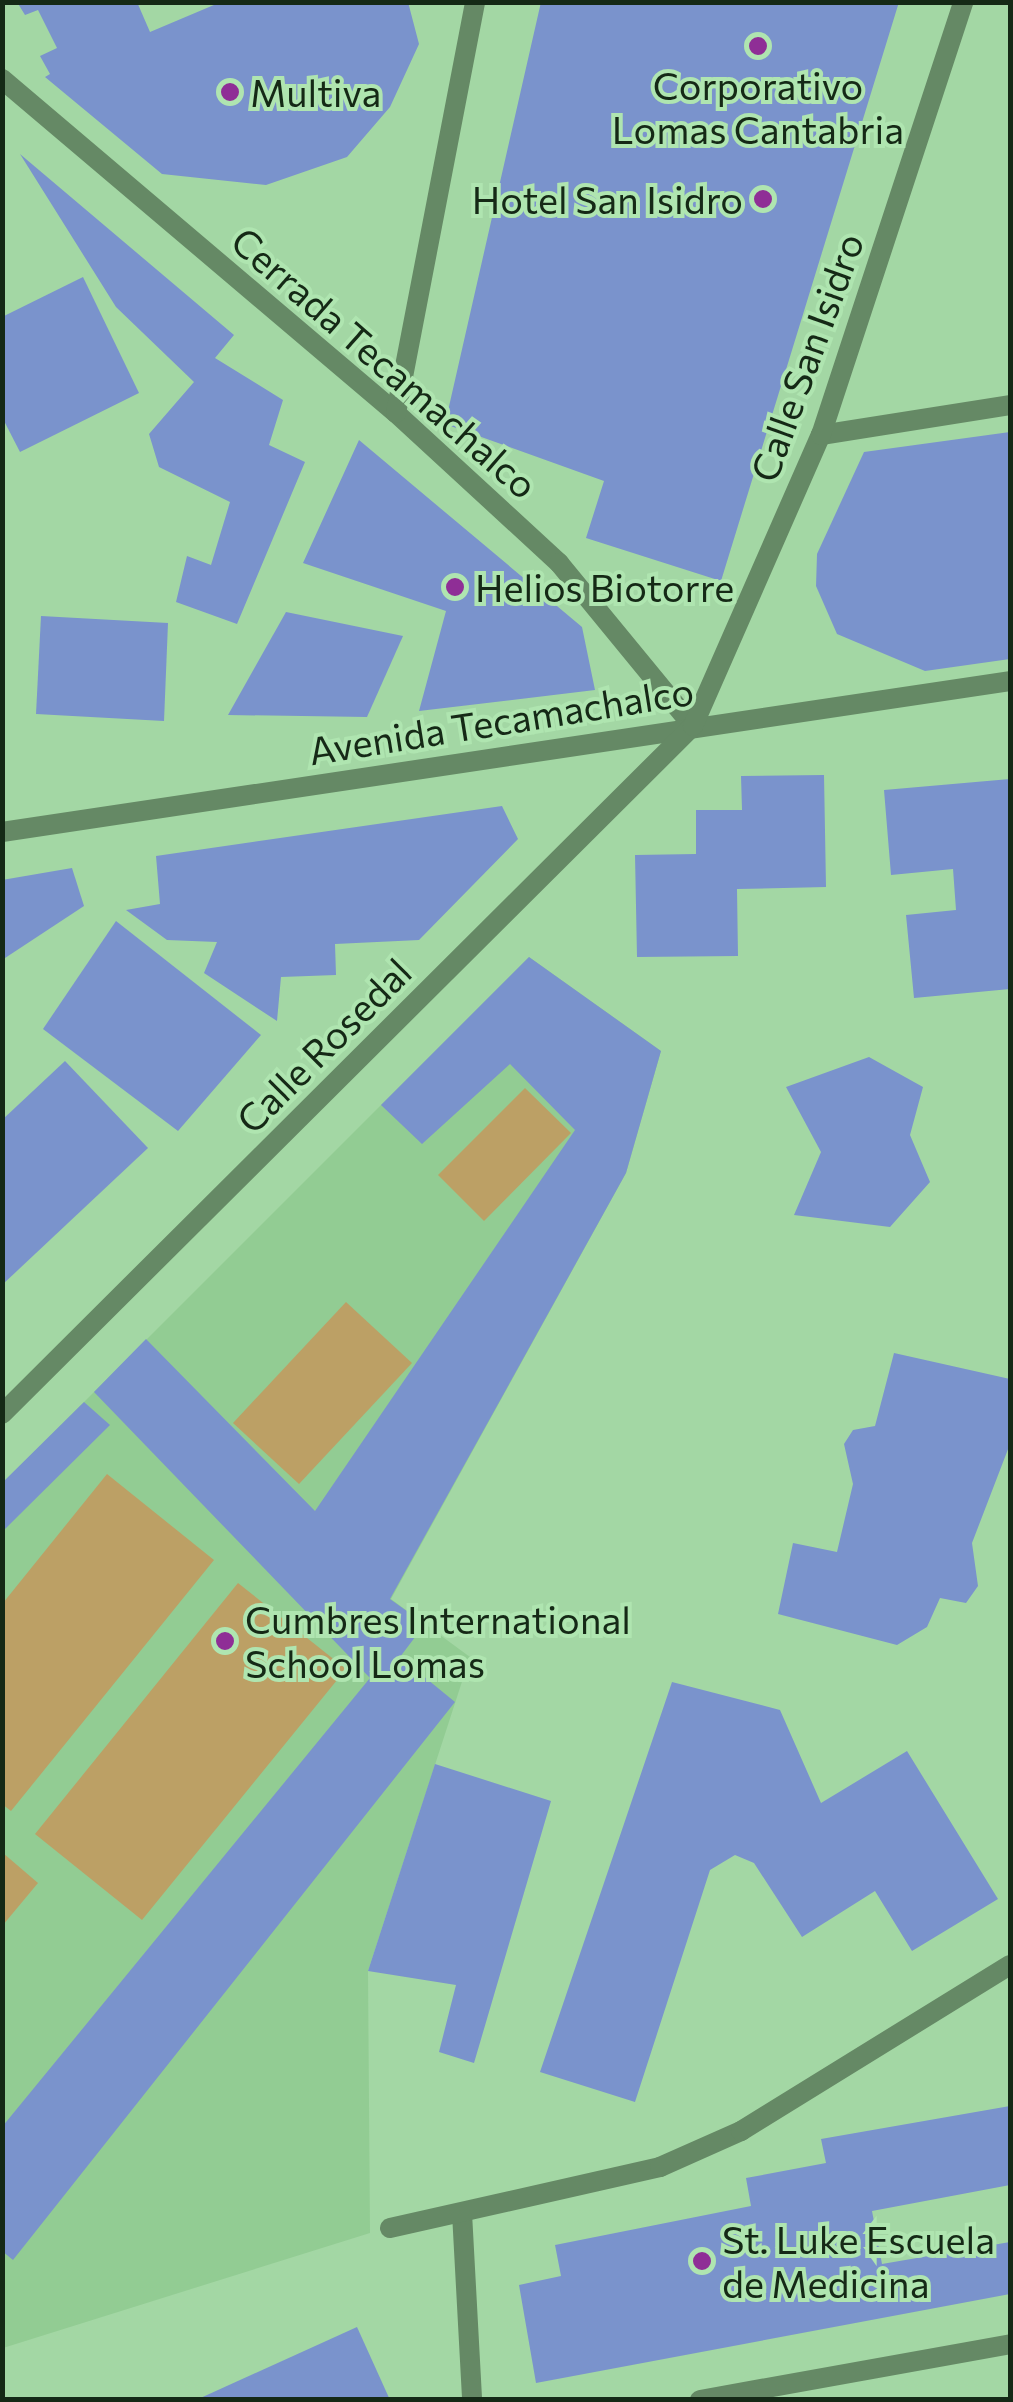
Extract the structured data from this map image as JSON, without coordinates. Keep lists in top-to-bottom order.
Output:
{
  "streets": {
    "street": [
      "Calle San Isidro",
      "Cerrada Tecamachalco",
      "Avenida Tecamachalco",
      "Calle Rosedal"
    ]
  },
  "crossings": [
    ["Calle San Isidro", "Cerrada Tecamachalco"],
    ["Calle San Isidro", "Avenida Tecamachalco"],
    ["Calle San Isidro", "Calle Rosedal"],
    ["Cerrada Tecamachalco", "Avenida Tecamachalco"],
    ["Cerrada Tecamachalco", "Calle Rosedal"],
    ["Avenida Tecamachalco", "Calle Rosedal"]
  ],
  "places": [
    "Corporativo Lomas Cantabria",
    "Multiva",
    "Hotel San Isidro",
    "Helios Biotorre",
    "Cumbres International School Lomas",
    "St. Luke Escuela de Medicina"
  ]
}
